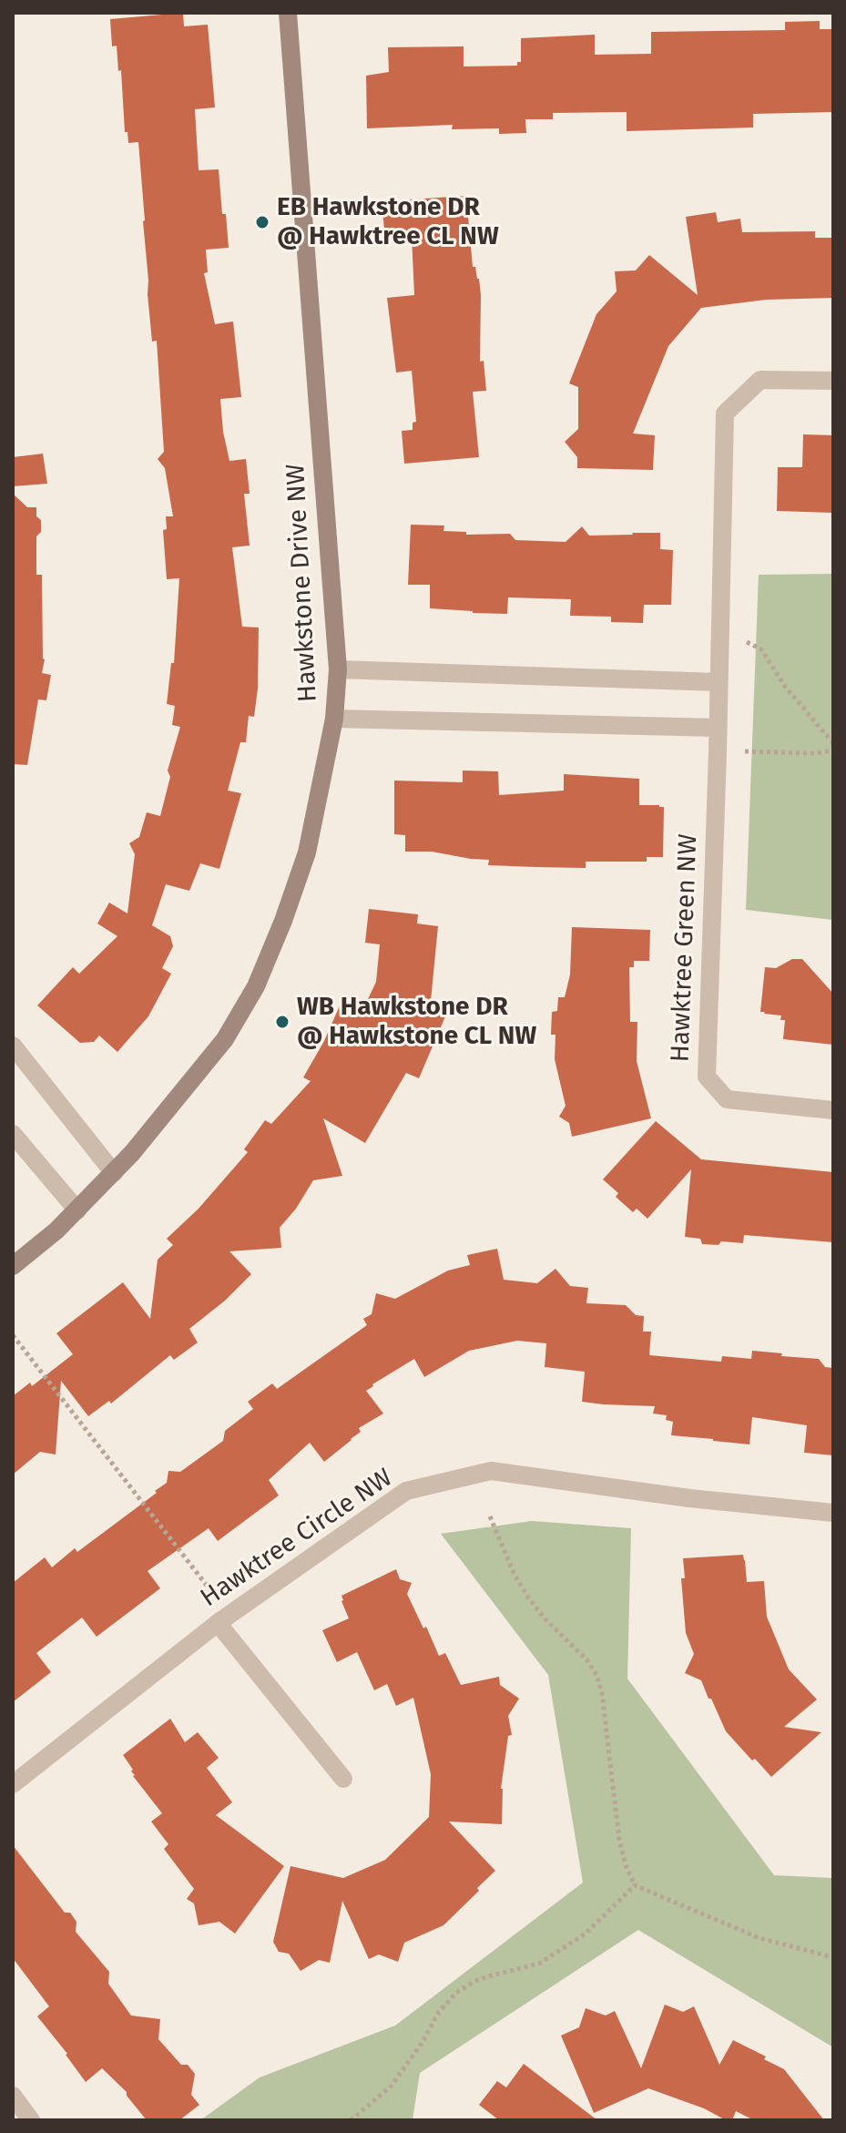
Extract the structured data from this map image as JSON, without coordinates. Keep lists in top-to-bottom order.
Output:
{
  "streets": {
    "street": ["Hawkstone Drive NW", "Hawktree Green NW", "Hawktree Circle NW"]
  },
  "places": ["EB Hawkstone DR @ Hawktree CL NW", "WB Hawkstone DR @ Hawkstone CL NW"]
}
